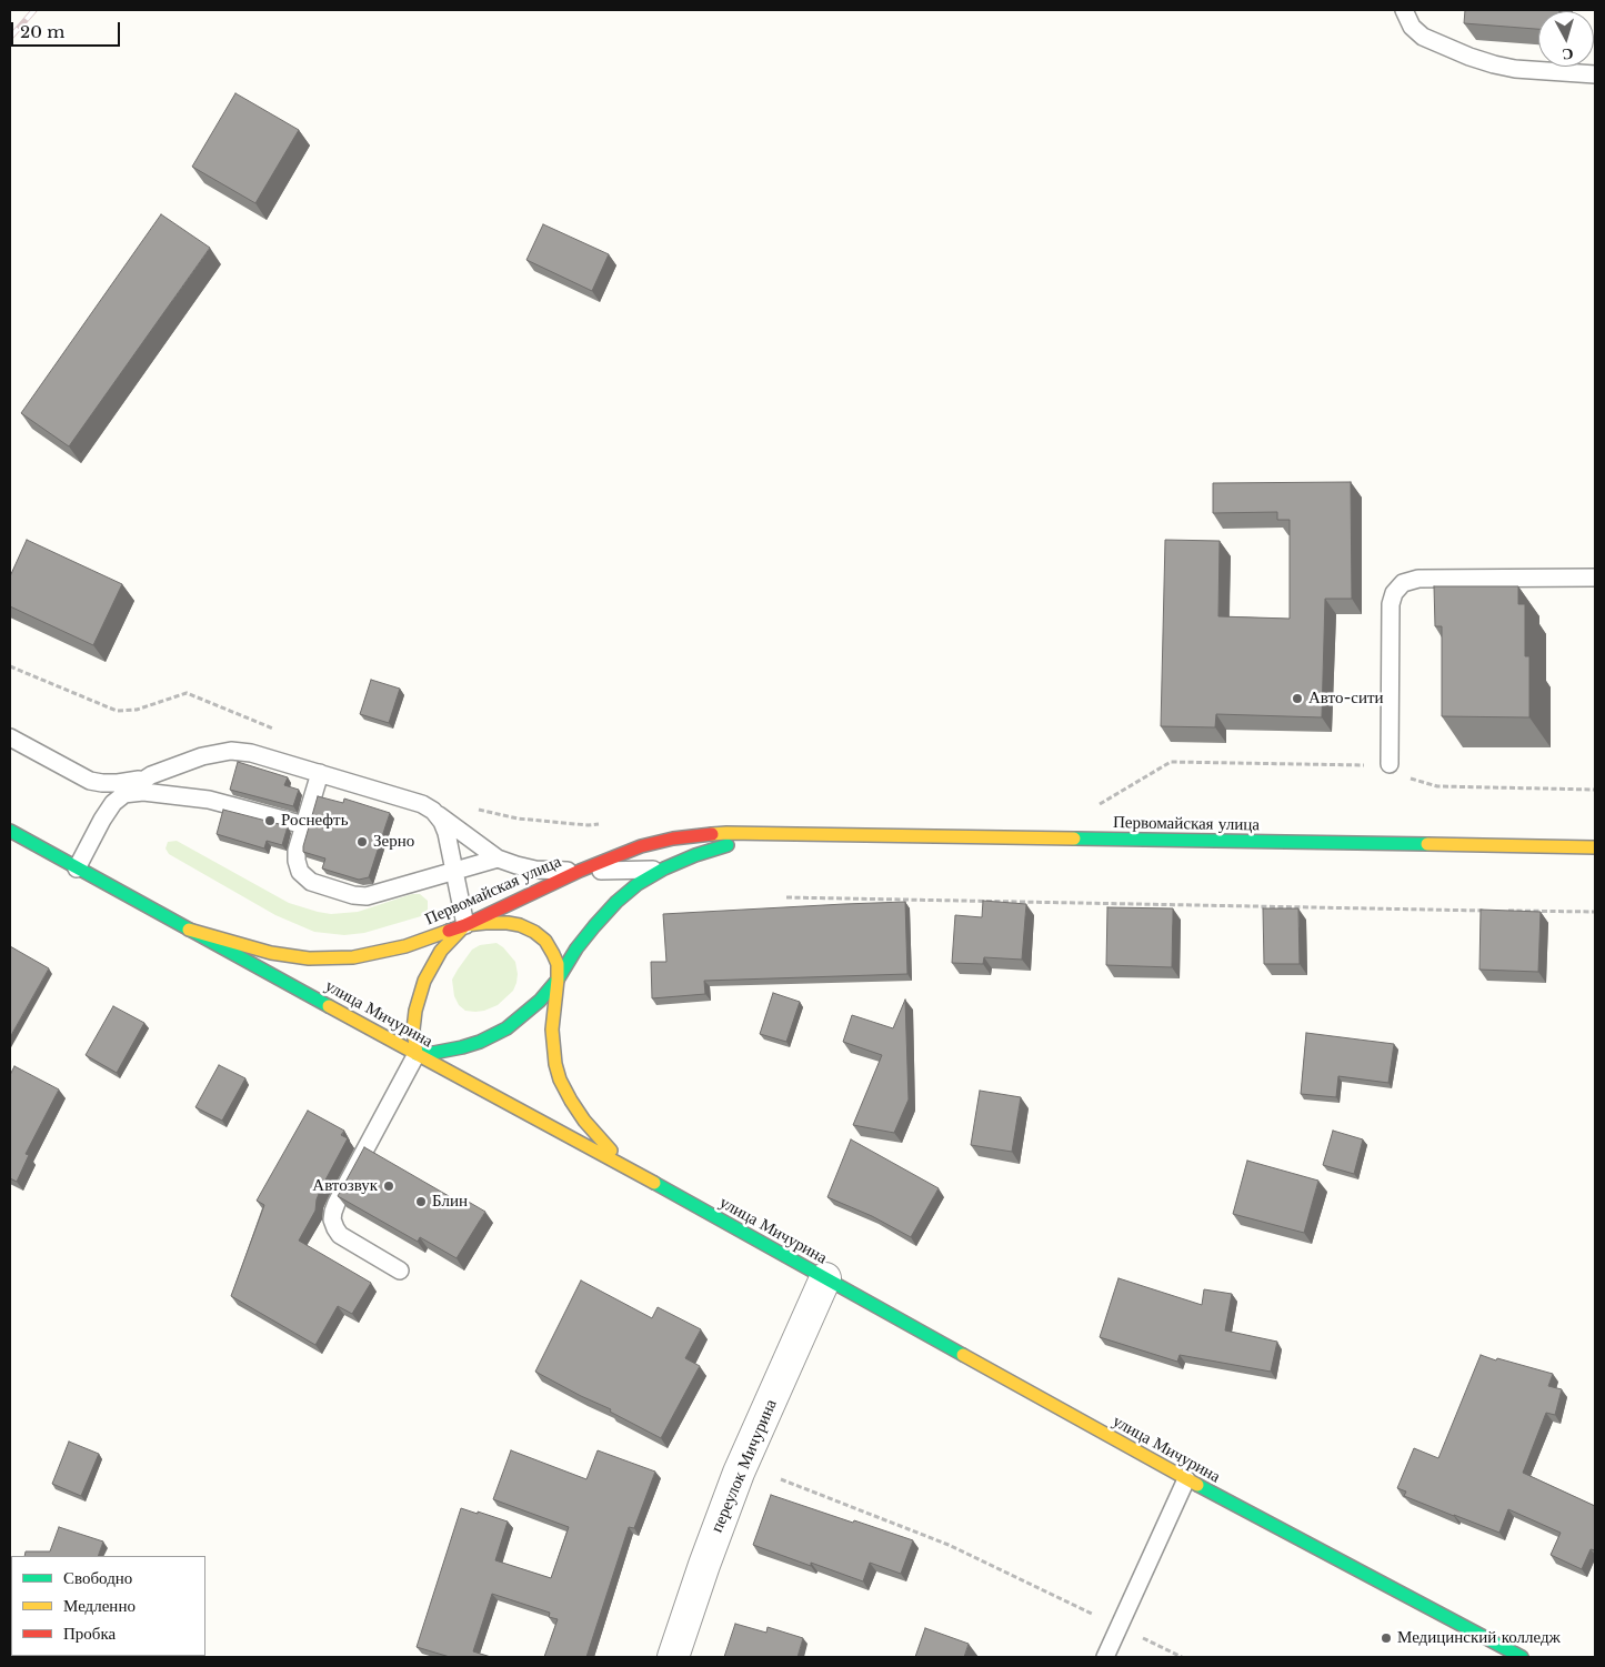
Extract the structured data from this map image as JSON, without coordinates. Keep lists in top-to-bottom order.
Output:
{
  "streets": {
    "main road": ["Первомайская улица", "улица Мичурина"],
    "street": ["переулок Мичурина"]
  },
  "crossings": [
    ["Первомайская улица", "улица Мичурина"],
    ["улица Мичурина", "переулок Мичурина"]
  ],
  "places": [
    "Авто-сити",
    "Роснефть",
    "Зерно",
    "Автозвук",
    "Блин",
    "Медицинский колледж"
  ],
  "legend": ["Свободно", "Медленно", "Пробка"],
  "scale_bar": "20 m",
  "north": "bottom"
}
